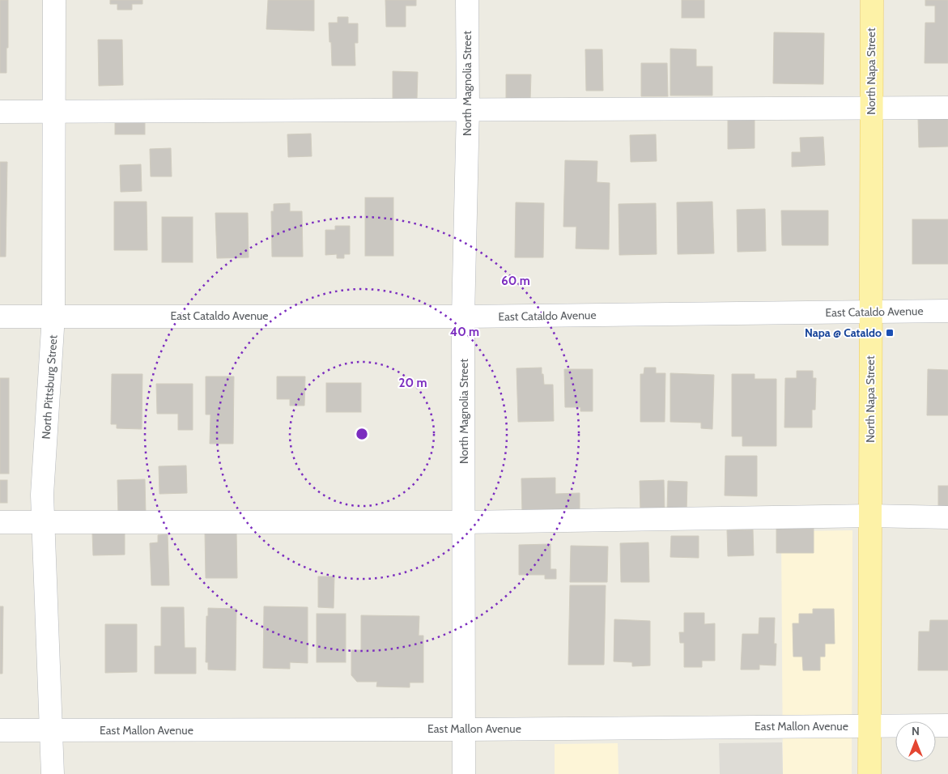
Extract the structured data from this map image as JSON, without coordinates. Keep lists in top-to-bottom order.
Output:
{
  "streets": {
    "main road": ["North Napa Street"],
    "street": [
      "North Magnolia Street",
      "East Cataldo Avenue",
      "North Pittsburg Street",
      "East Mallon Avenue"
    ]
  },
  "crossings": [
    ["North Napa Street", "East Cataldo Avenue"],
    ["North Napa Street", "East Mallon Avenue"],
    ["North Magnolia Street", "East Cataldo Avenue"],
    ["North Magnolia Street", "East Mallon Avenue"],
    ["East Cataldo Avenue", "North Pittsburg Street"],
    ["North Pittsburg Street", "East Mallon Avenue"]
  ],
  "places": {
    "transit": ["Napa @ Cataldo"]
  },
  "north": "top",
  "rings": ["60 m", "40 m", "20 m"]
}
